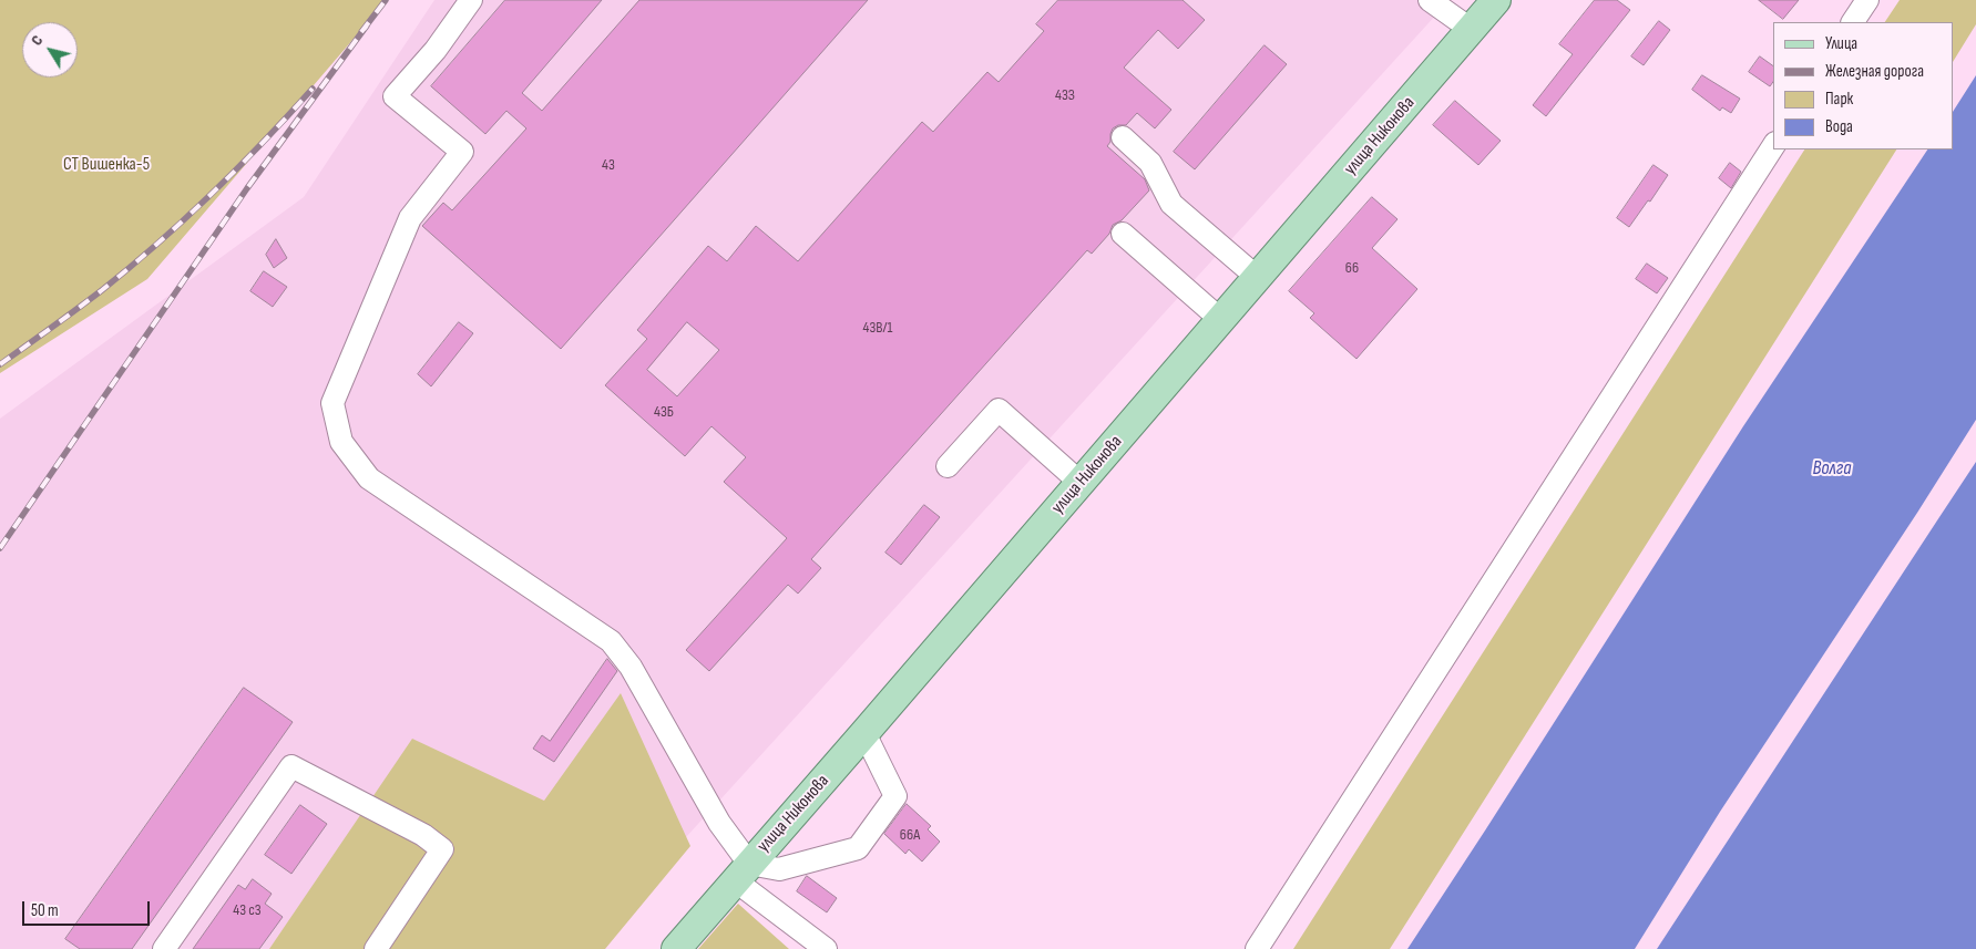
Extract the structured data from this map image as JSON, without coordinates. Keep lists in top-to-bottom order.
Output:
{
  "streets": {
    "main road": ["улица Никонова"]
  },
  "water": ["Волга"],
  "parks": ["СТ Вишенка-5"],
  "house_numbers": [
    "43З",
    "43",
    "66",
    "43В/1",
    "43Б",
    "66А",
    "43 с3"
  ],
  "legend": [
    "Улица",
    "Железная дорога",
    "Парк",
    "Вода"
  ],
  "scale_bar": "50 m",
  "north": "top left"
}
